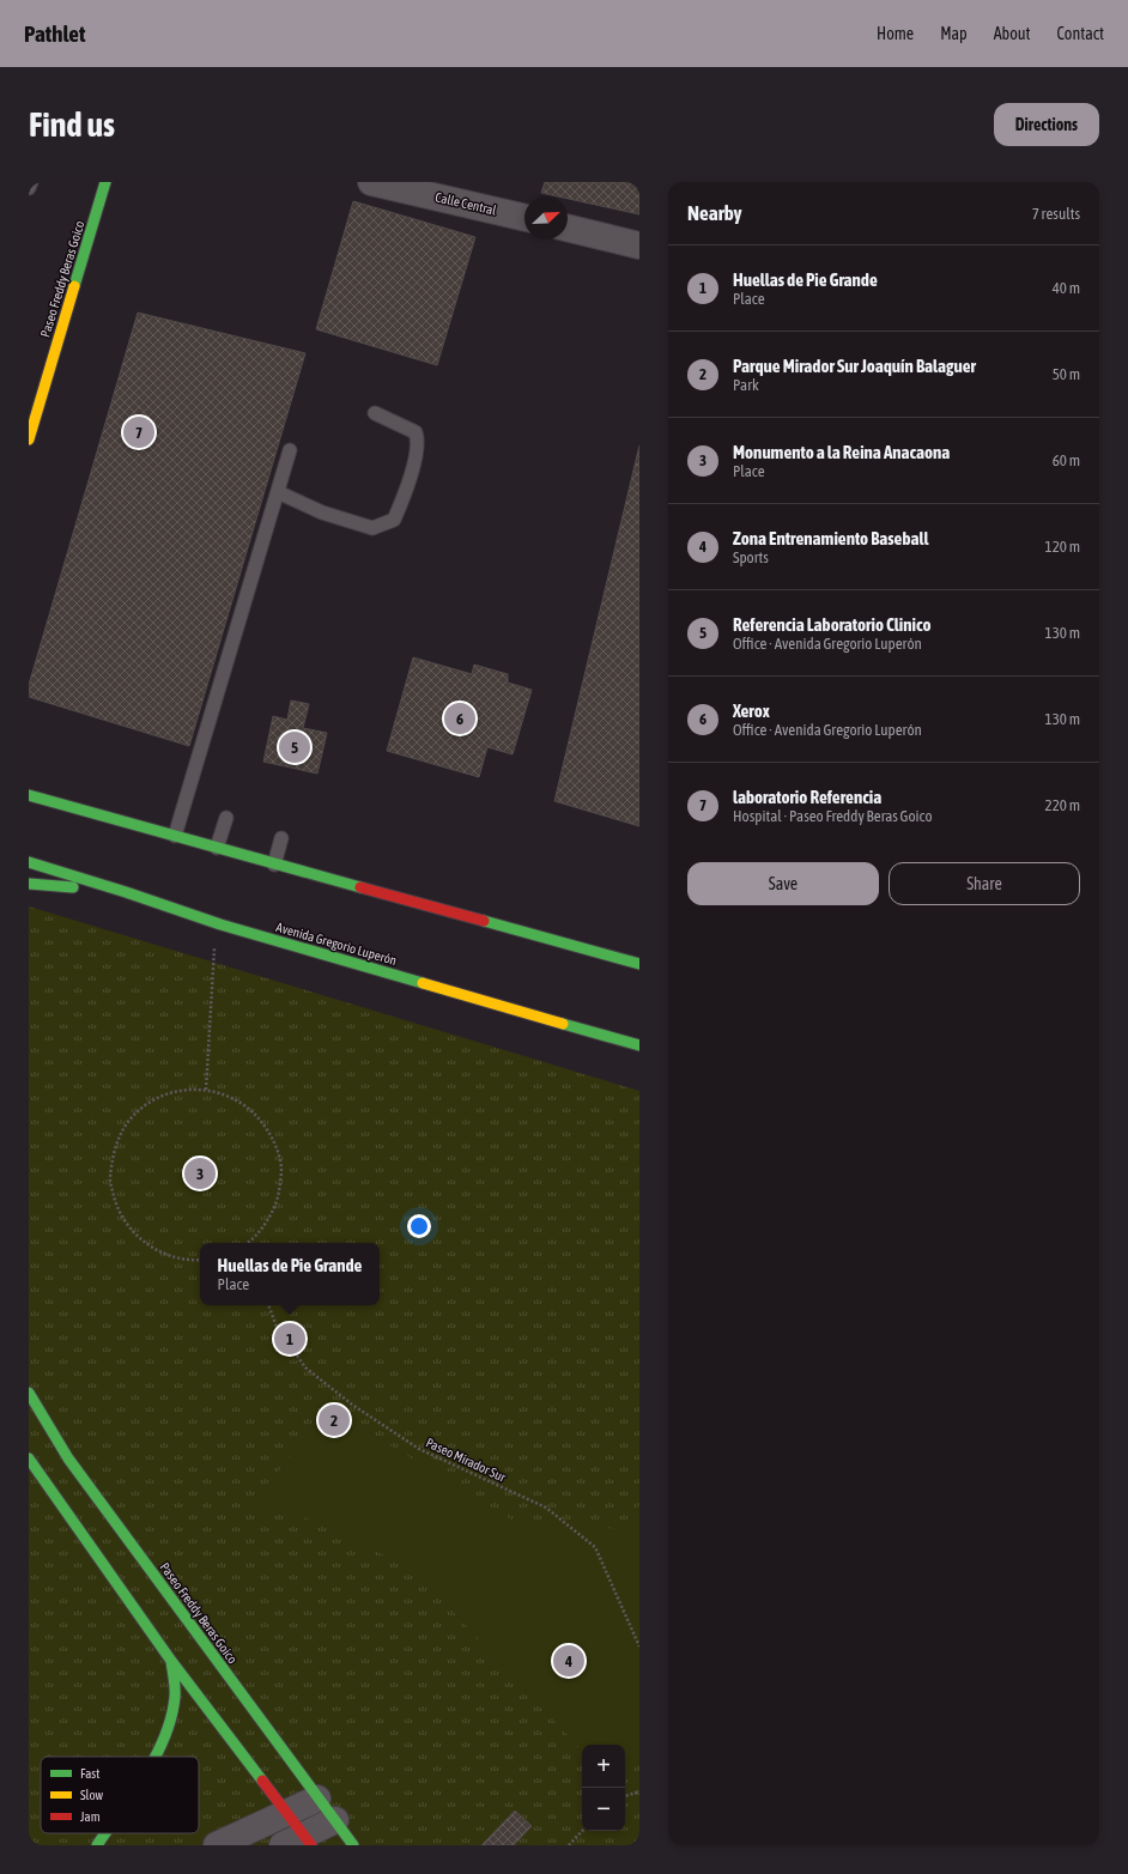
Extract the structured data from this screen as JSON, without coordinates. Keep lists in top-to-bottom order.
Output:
{
  "streets": {
    "street": ["Calle Central", "Paseo Freddy Beras Goico", "Avenida Gregorio Luperón"],
    "path": ["Paseo Mirador Sur"]
  },
  "legend": ["Fast", "Slow", "Jam"],
  "north": "top right",
  "page": {
    "header": "Pathlet",
    "nav": [
      "Home",
      "Map",
      "About",
      "Contact"
    ],
    "buttons": [
      "Directions",
      ["Save", "Share"]
    ],
    "title": "Find us",
    "heading": ["Nearby", "7 results"],
    "list": [
      {
        "mark": "1",
        "name": "Huellas de Pie Grande",
        "note": "Place",
        "value": "40 m"
      },
      {
        "mark": "2",
        "name": "Parque Mirador Sur Joaquín Balaguer",
        "note": "Park",
        "value": "50 m"
      },
      {
        "mark": "3",
        "name": "Monumento a la Reina Anacaona",
        "note": "Place",
        "value": "60 m"
      },
      {
        "mark": "4",
        "name": "Zona Entrenamiento Baseball",
        "note": "Sports",
        "value": "120 m"
      },
      {
        "mark": "5",
        "name": "Referencia Laboratorio Clinico",
        "note": "Office · Avenida Gregorio Luperón",
        "value": "130 m"
      },
      {
        "mark": "6",
        "name": "Xerox",
        "note": "Office · Avenida Gregorio Luperón",
        "value": "130 m"
      },
      {
        "mark": "7",
        "name": "laboratorio Referencia",
        "note": "Hospital · Paseo Freddy Beras Goico",
        "value": "220 m"
      }
    ],
    "pins": [
      "7",
      "6",
      "5",
      "3",
      "1",
      "2",
      "4"
    ],
    "popup": ["Huellas de Pie Grande", "Place"],
    "map_buttons": ["+", "−"]
  }
}
